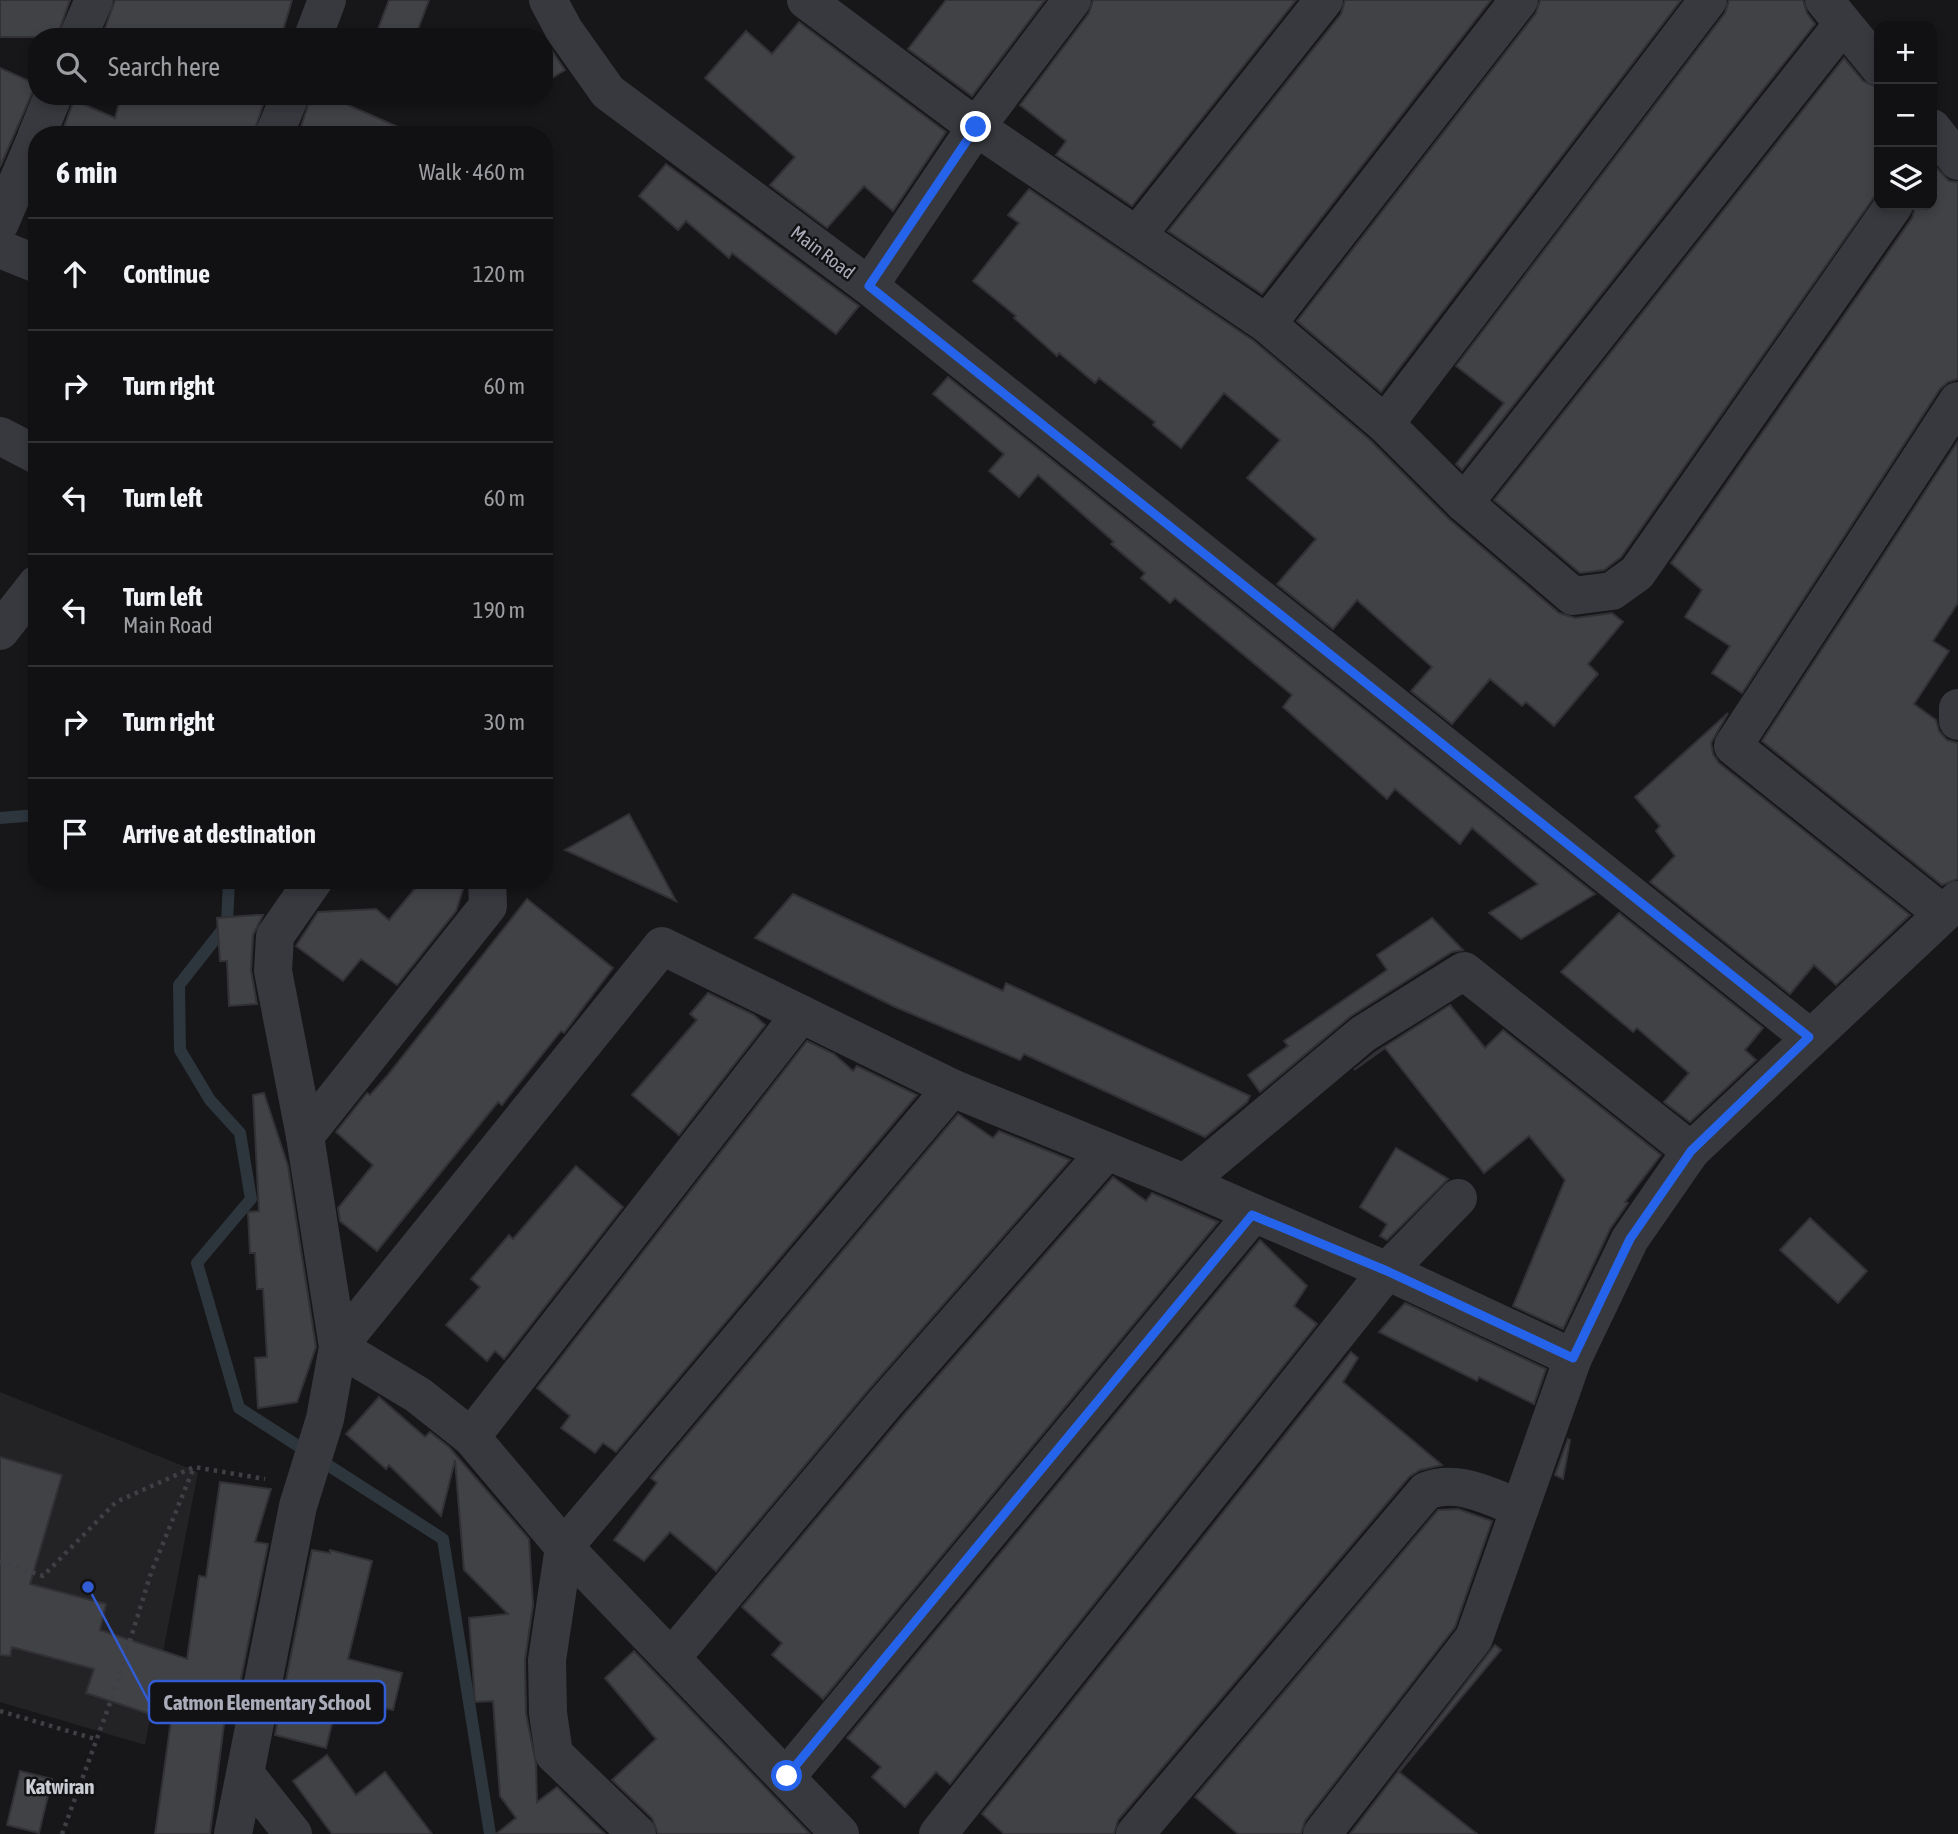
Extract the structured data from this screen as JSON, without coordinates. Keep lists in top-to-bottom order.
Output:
{
  "streets": {
    "street": ["Main Road"]
  },
  "districts": ["Katwiran"],
  "places": ["Catmon Elementary School"],
  "page": {
    "map_buttons": ["+", "−"],
    "search": "Search here",
    "heading": ["6 min", "Walk · 460 m"],
    "list": [
      ["Continue", "120 m"],
      ["Turn right", "60 m"],
      ["Turn left", "60 m"],
      ["Turn left", "Main Road", "190 m"],
      ["Turn right", "30 m"],
      "Arrive at destination"
    ]
  }
}
